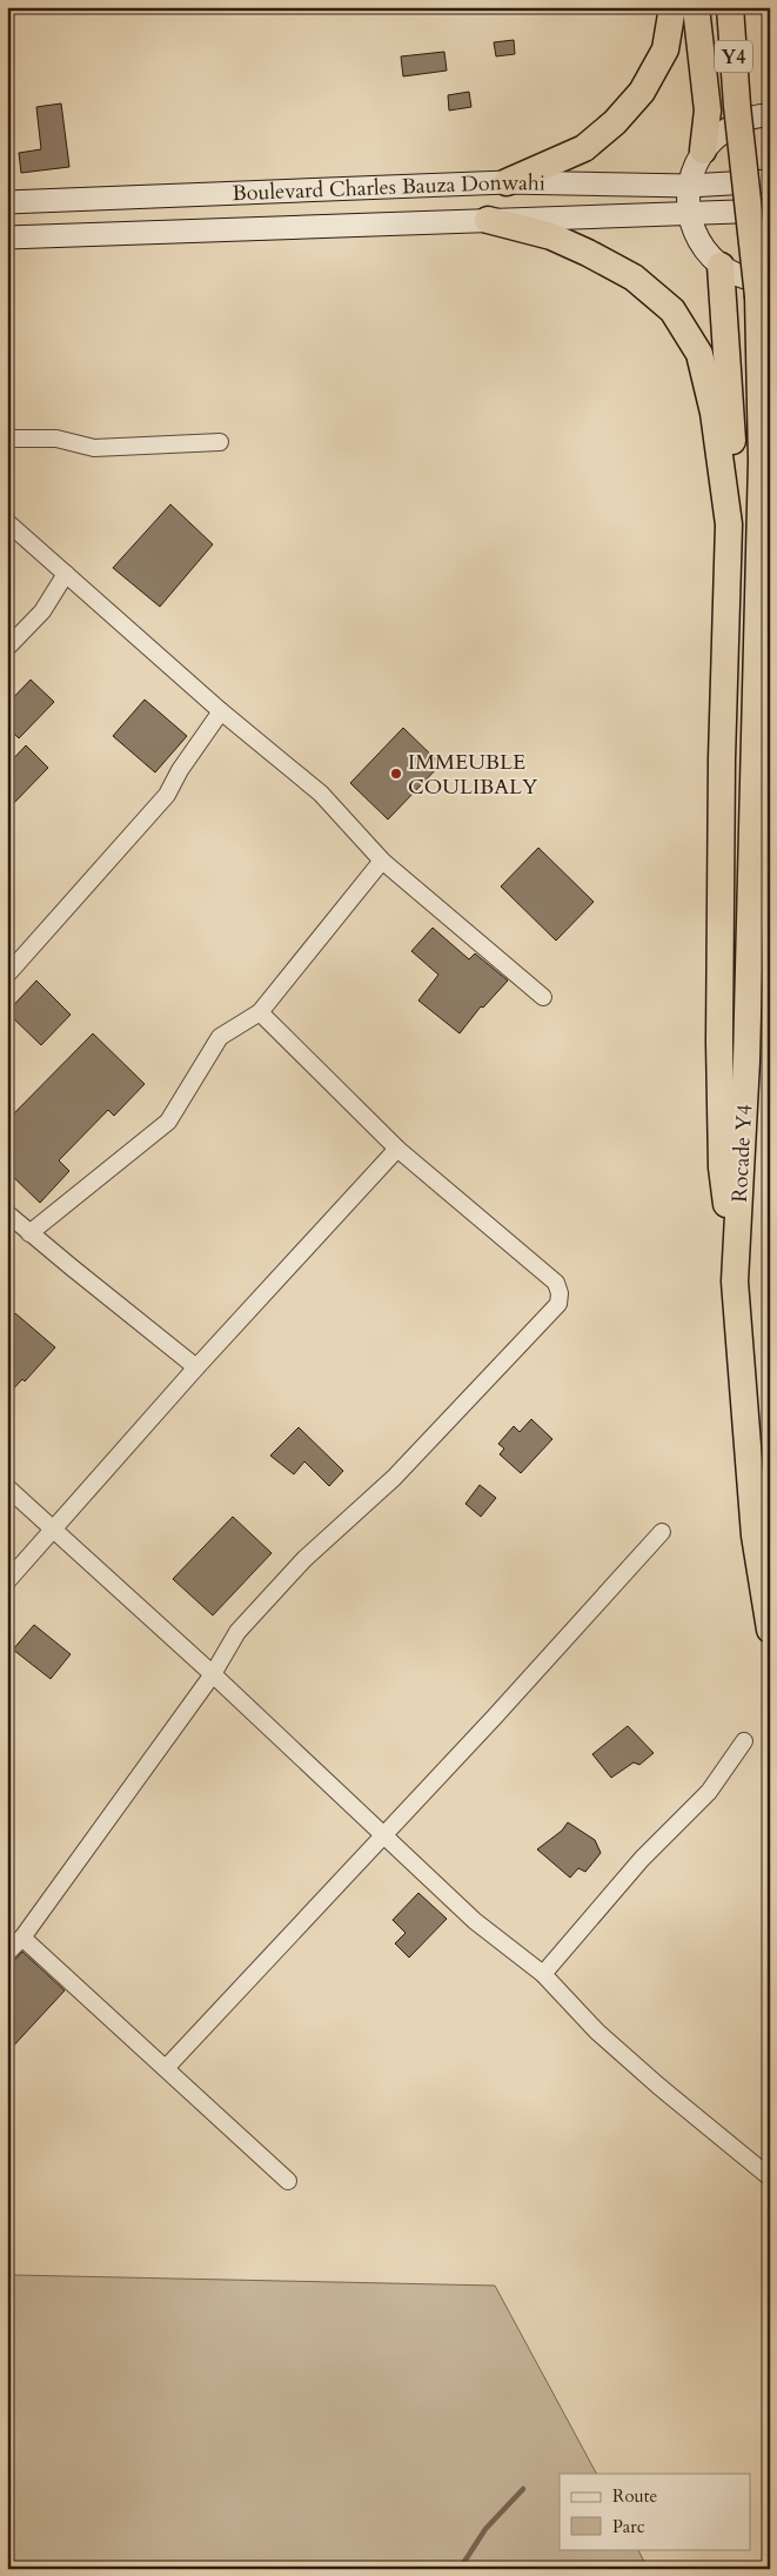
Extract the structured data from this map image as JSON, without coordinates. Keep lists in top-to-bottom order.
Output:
{
  "streets": {
    "highway": ["Y4", "Rocade Y4"],
    "main road": ["Boulevard Charles Bauza Donwahi"]
  },
  "places": ["IMMEUBLE COULIBALY"],
  "legend": ["Route", "Parc"]
}
